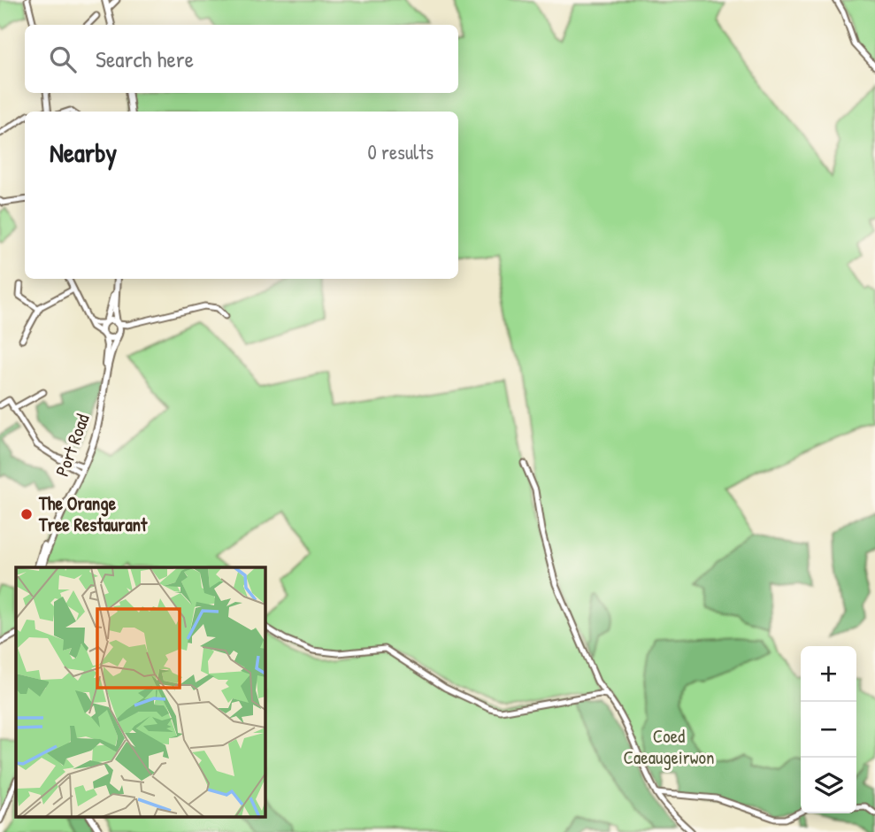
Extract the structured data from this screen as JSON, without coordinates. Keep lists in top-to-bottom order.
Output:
{
  "streets": {
    "main road": ["Port Road"]
  },
  "parks": ["Coed Caeaugeirwon"],
  "places": ["The Orange Tree Restaurant"],
  "page": {
    "search": "Search here",
    "heading": ["Nearby", "0 results"],
    "map_buttons": ["+", "−"]
  }
}
